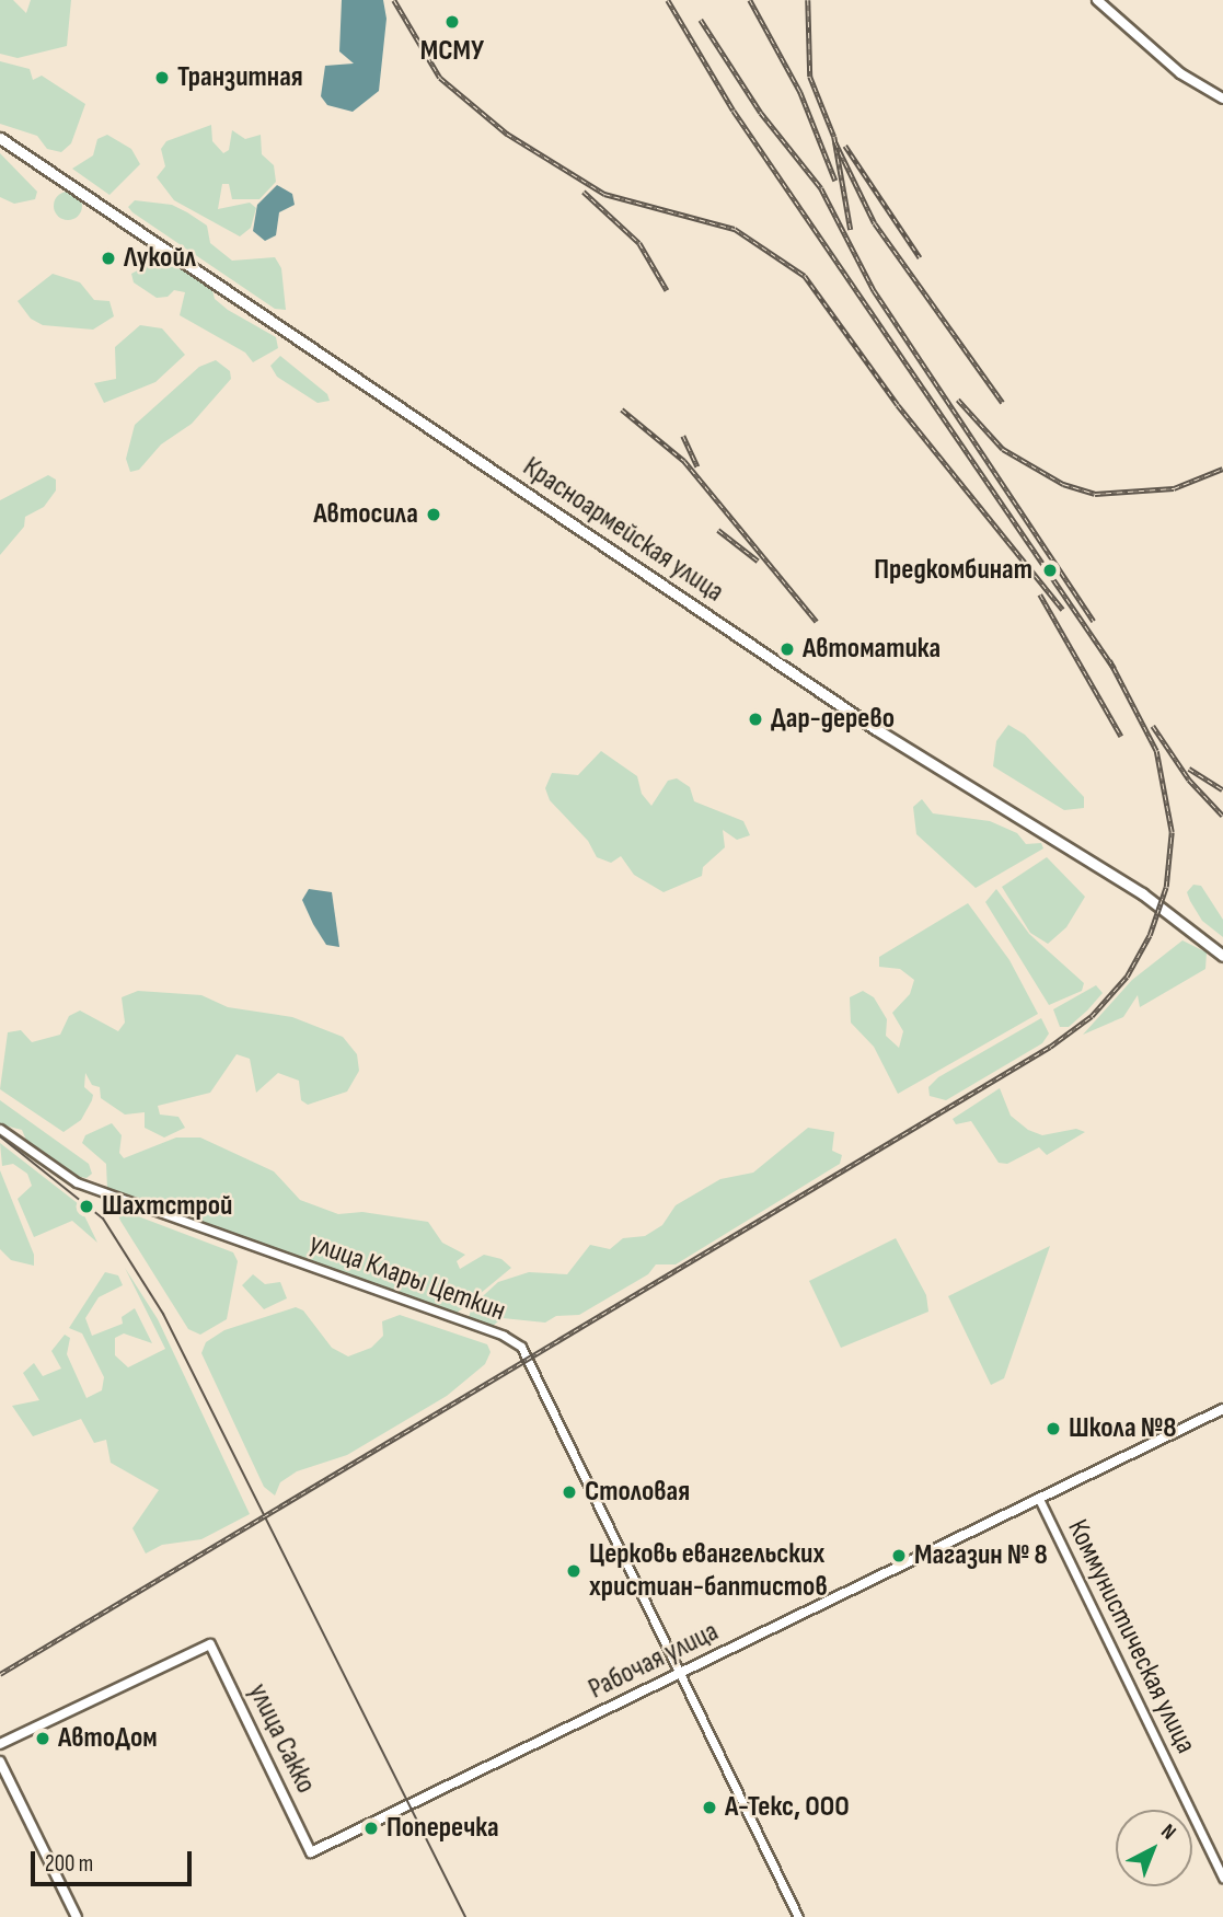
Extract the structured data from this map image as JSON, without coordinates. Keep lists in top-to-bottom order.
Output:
{
  "streets": {
    "main road": ["Красноармейская улица", "Рабочая улица", "улица Сакко"],
    "street": ["улица Клары Цеткин", "Коммунистическая улица"]
  },
  "crossings": [
    ["улица Клары Цеткин", "Рабочая улица"],
    ["Коммунистическая улица", "Рабочая улица"],
    ["Рабочая улица", "улица Сакко"]
  ],
  "places": [
    "МСМУ",
    "Транзитная",
    "Лукойл",
    "Автосила",
    "Предкомбинат",
    "Автоматика",
    "Дар-дерево",
    "Шахтстрой",
    "Школа №8",
    "Столовая",
    "Магазин № 8",
    "Церковь евангельских христиан-баптистов",
    "АвтоДом",
    "А-Текс, ООО",
    "Поперечка"
  ],
  "scale_bar": "200 m",
  "north": "top right"
}
